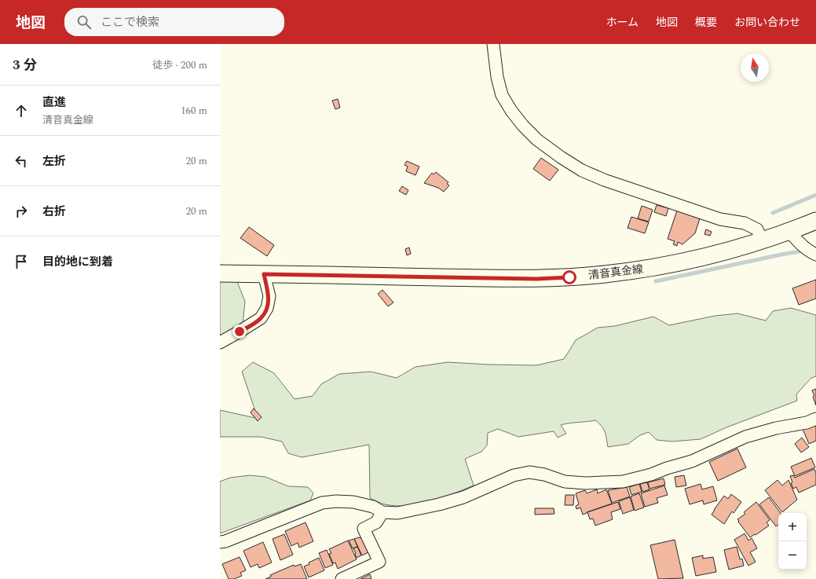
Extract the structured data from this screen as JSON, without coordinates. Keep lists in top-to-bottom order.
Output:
{
  "streets": {
    "main road": ["清音真金線"]
  },
  "north": "top",
  "page": {
    "header": "地図",
    "search": "ここで検索",
    "nav": [
      "ホーム",
      "地図",
      "概要",
      "お問い合わせ"
    ],
    "heading": ["3 分", "徒歩 · 200 m"],
    "list": [
      ["直進", "清音真金線", "160 m"],
      ["左折", "20 m"],
      ["右折", "20 m"],
      "目的地に到着"
    ],
    "map_buttons": ["+", "−"]
  }
}
